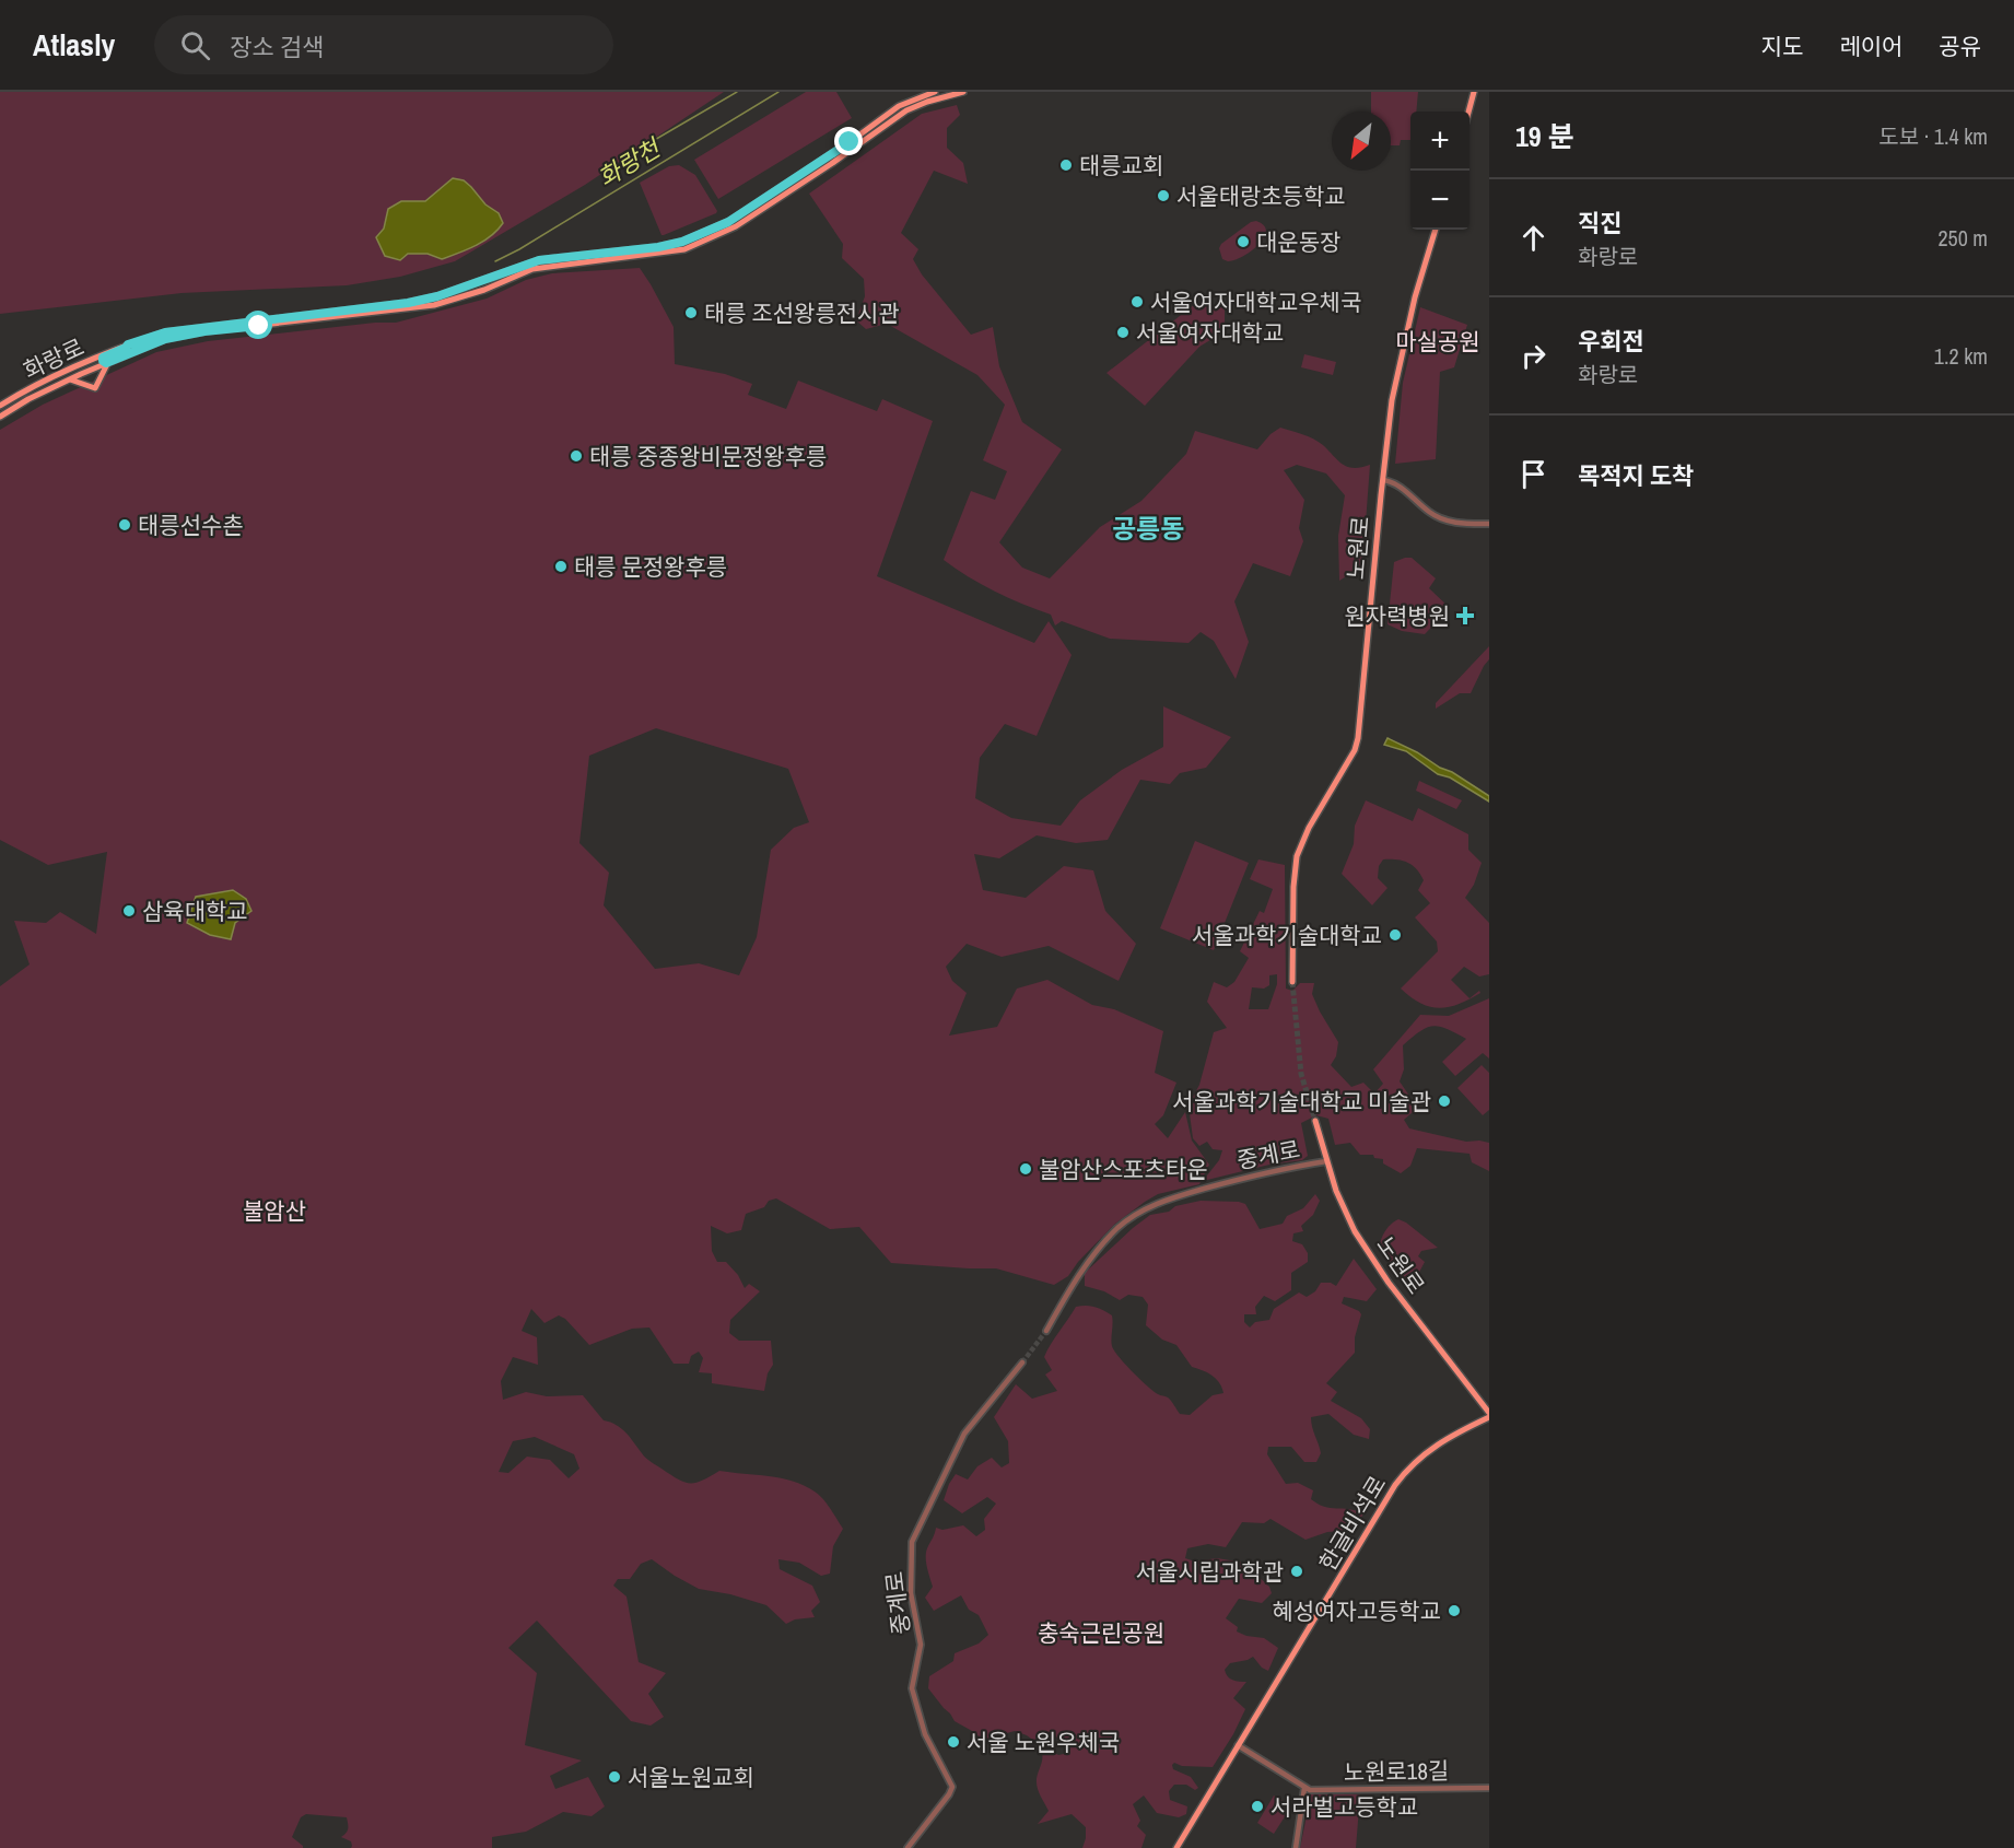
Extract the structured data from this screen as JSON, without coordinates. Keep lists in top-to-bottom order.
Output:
{
  "streets": {
    "main road": ["화랑로", "노원로", "한글비석로"],
    "street": ["중계로", "노원로18길"]
  },
  "crossings": [
    ["노원로", "중계로"],
    ["노원로", "한글비석로"]
  ],
  "districts": ["공릉동"],
  "water": ["화랑천"],
  "parks": ["마실공원", "불암산", "충숙근린공원"],
  "places": {
    "other": [
      "태릉교회",
      "서울태랑초등학교",
      "대운동장",
      "서울여자대학교우체국",
      "태릉 조선왕릉전시관",
      "서울여자대학교",
      "태릉 중종왕비문정왕후릉",
      "태릉선수촌",
      "태릉 문정왕후릉",
      "삼육대학교",
      "서울과학기술대학교",
      "서울과학기술대학교 미술관",
      "불암산스포츠타운",
      "서울시립과학관",
      "혜성여자고등학교",
      "서울 노원우체국",
      "서울노원교회",
      "서라벌고등학교"
    ],
    "health": ["원자력병원"]
  },
  "north": "bottom left",
  "page": {
    "header": "Atlasly",
    "search": "장소 검색",
    "nav": ["지도", "레이어", "공유"],
    "heading": ["19 분", "도보 · 1.4 km"],
    "map_buttons": ["+", "−"],
    "list": [
      ["직진", "화랑로", "250 m"],
      ["우회전", "화랑로", "1.2 km"],
      "목적지 도착"
    ]
  }
}
